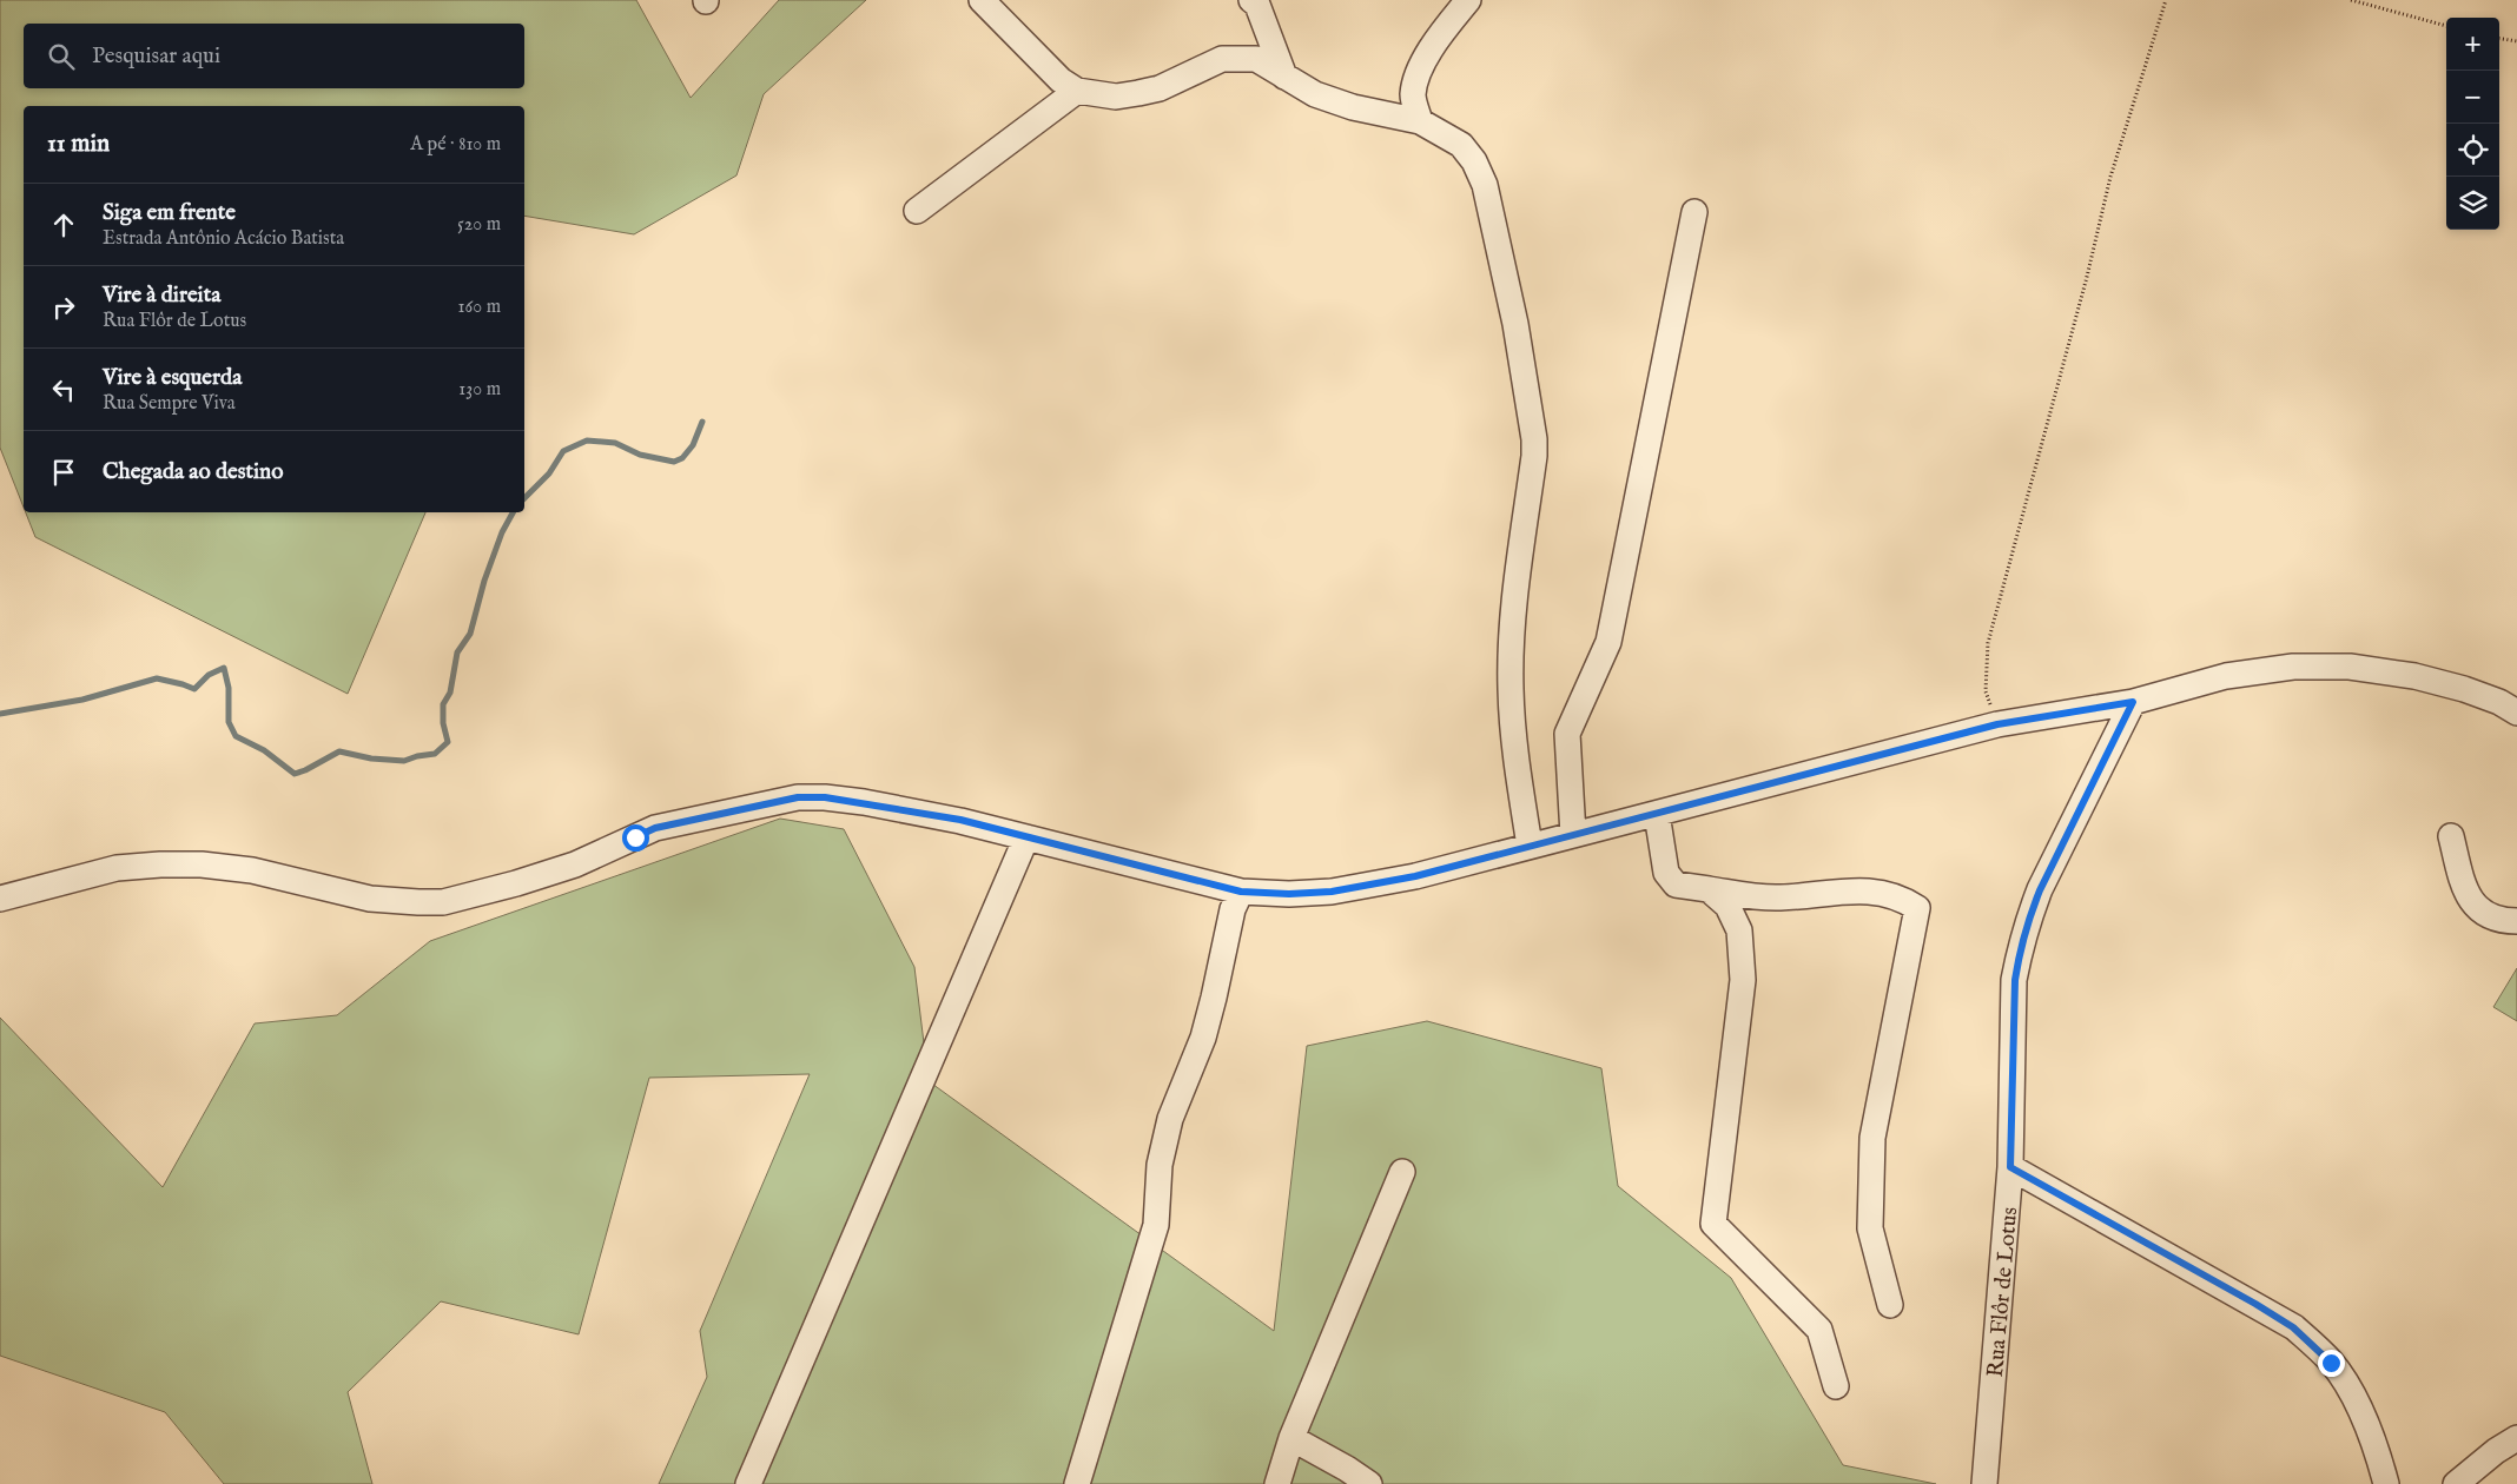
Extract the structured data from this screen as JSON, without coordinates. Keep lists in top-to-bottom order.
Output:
{
  "streets": {
    "street": ["Rua Flôr de Lotus"]
  },
  "page": {
    "map_buttons": ["+", "−"],
    "search": "Pesquisar aqui",
    "heading": ["11 min", "A pé · 810 m"],
    "list": [
      ["Siga em frente", "Estrada Antônio Acácio Batista", "520 m"],
      ["Vire à direita", "Rua Flôr de Lotus", "160 m"],
      ["Vire à esquerda", "Rua Sempre Viva", "130 m"],
      "Chegada ao destino"
    ]
  }
}
